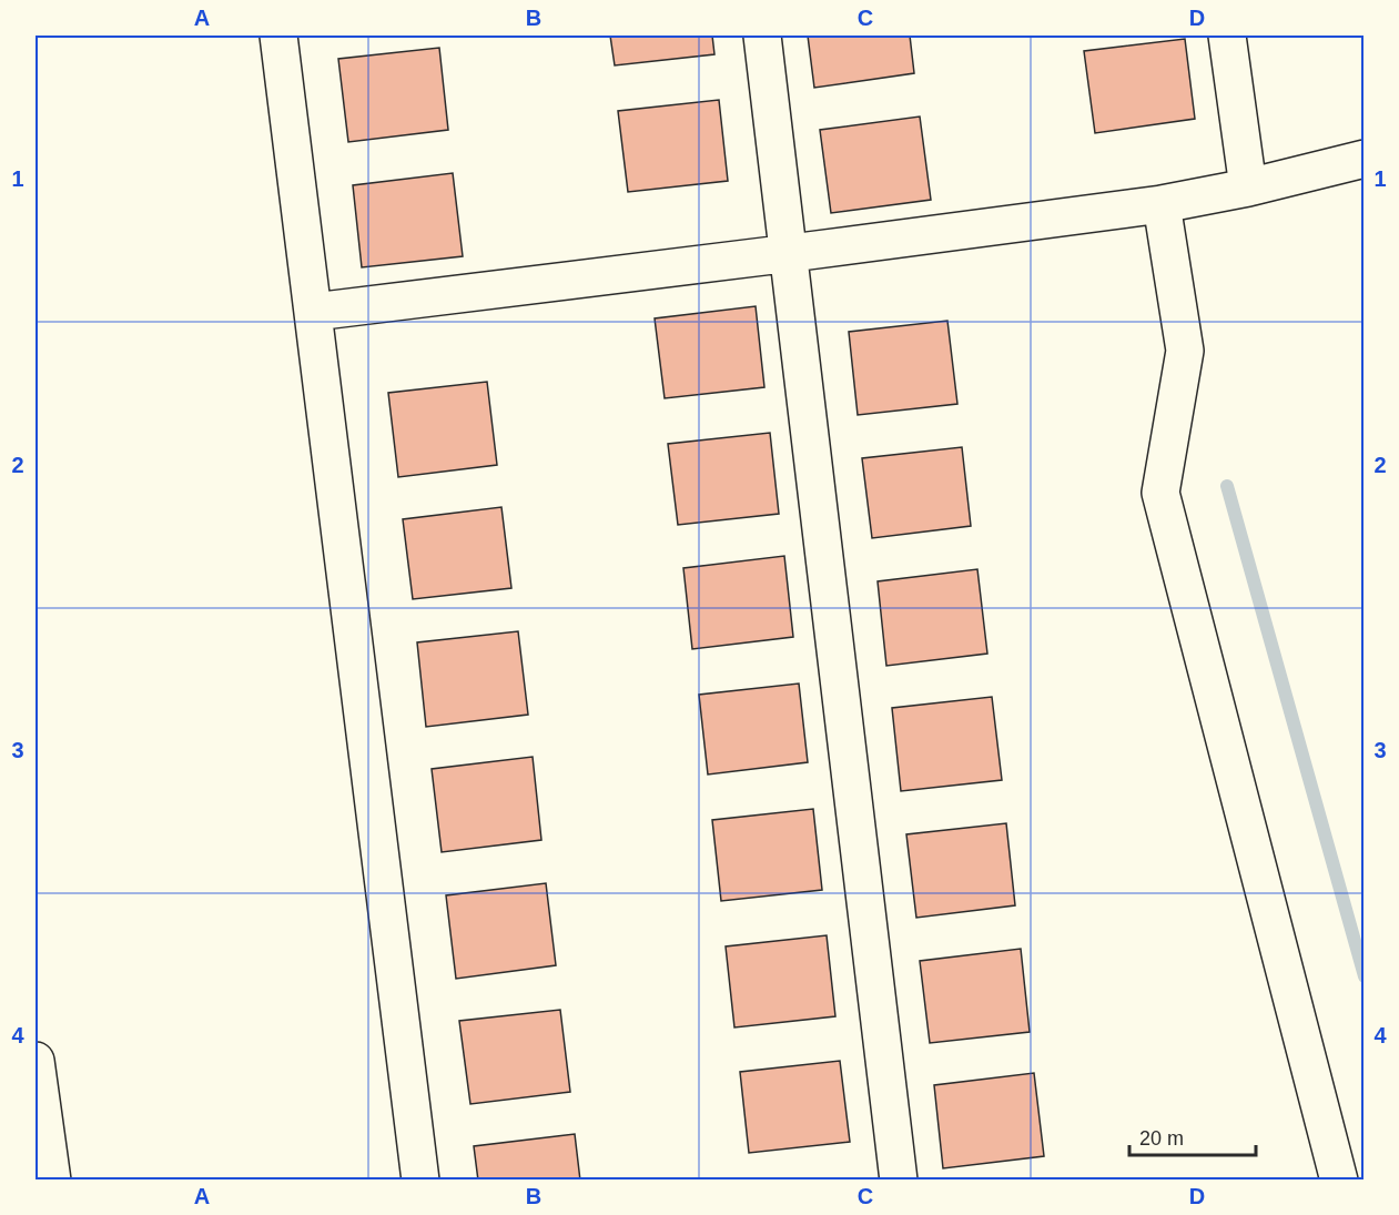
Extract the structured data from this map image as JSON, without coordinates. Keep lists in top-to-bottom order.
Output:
{
  "scale_bar": "20 m",
  "grid": {
    "columns": [
      "A",
      "B",
      "C",
      "D"
    ],
    "rows": [
      "1",
      "2",
      "3",
      "4"
    ]
  }
}
